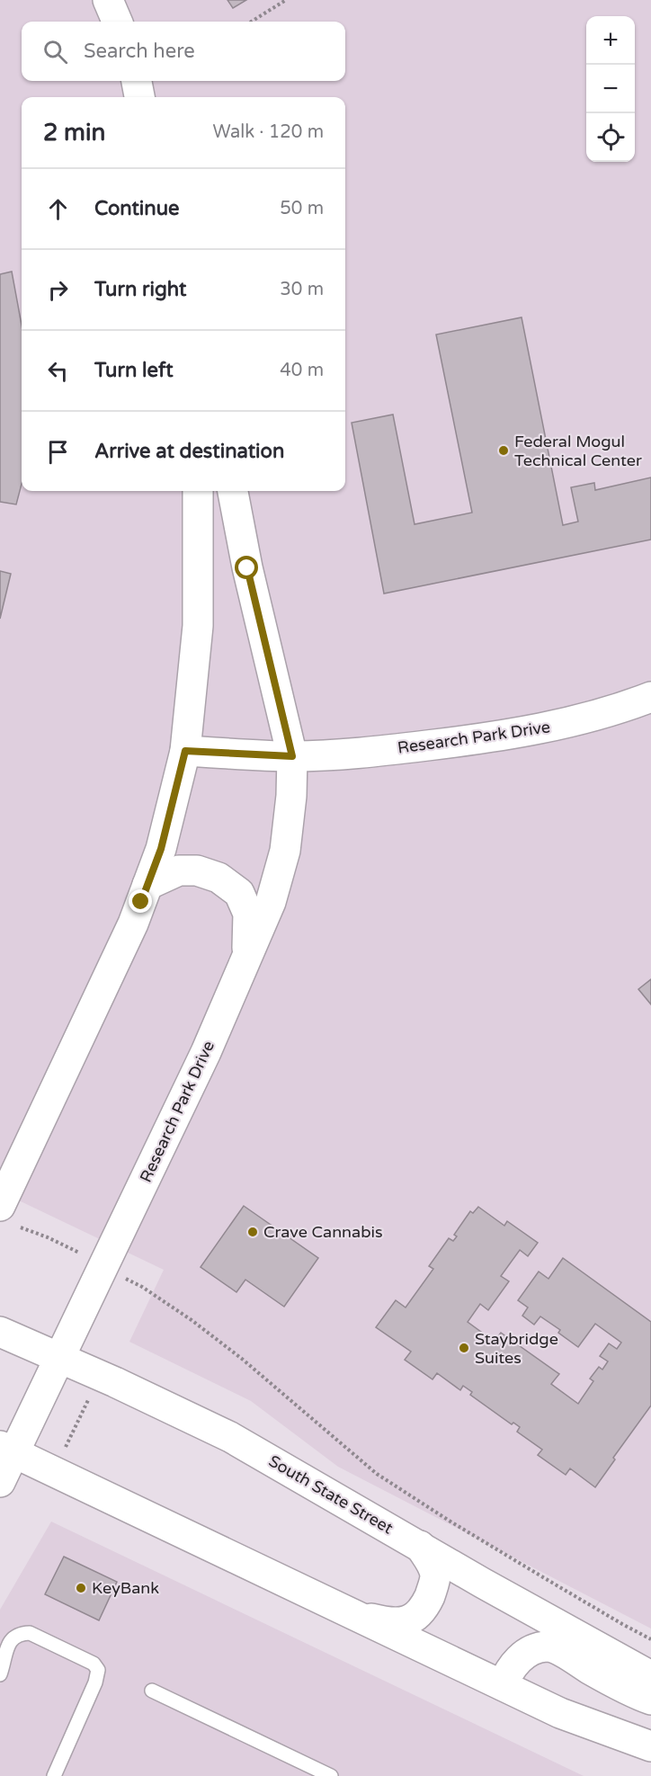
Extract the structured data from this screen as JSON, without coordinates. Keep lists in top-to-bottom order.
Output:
{
  "streets": {
    "street": ["Research Park Drive", "South State Street"]
  },
  "crossings": [
    ["Research Park Drive", "South State Street"]
  ],
  "places": [
    "Federal Mogul Technical Center",
    "Crave Cannabis",
    "Staybridge Suites",
    "KeyBank"
  ],
  "page": {
    "map_buttons": ["+", "−"],
    "search": "Search here",
    "heading": ["2 min", "Walk · 120 m"],
    "list": [
      ["Continue", "50 m"],
      ["Turn right", "30 m"],
      ["Turn left", "40 m"],
      "Arrive at destination"
    ]
  }
}
